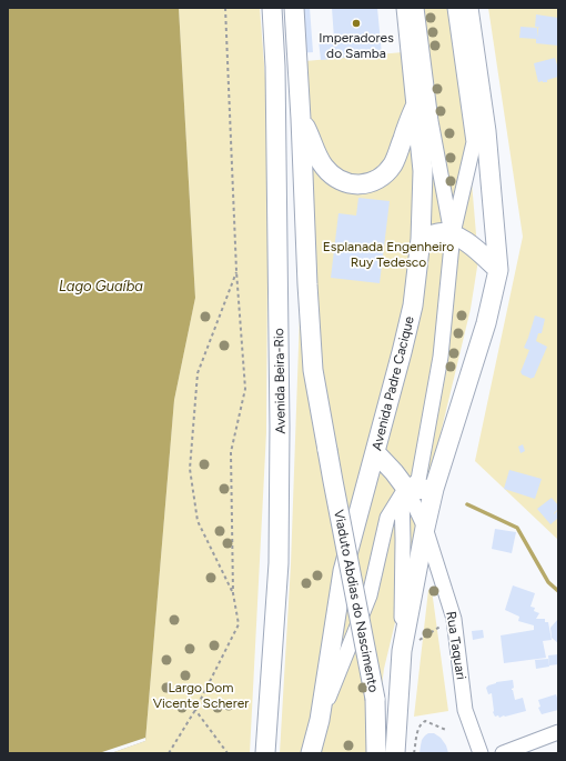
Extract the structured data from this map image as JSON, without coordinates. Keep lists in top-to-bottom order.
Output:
{
  "streets": {
    "main road": ["Avenida Beira-Rio", "Avenida Padre Cacique", "Viaduto Abdias do Nascimento"],
    "street": ["Rua Taquari"]
  },
  "water": ["Lago Guaíba"],
  "parks": ["Esplanada Engenheiro Ruy Tedesco", "Largo Dom Vicente Scherer"],
  "places": ["Imperadores do Samba"]
}
